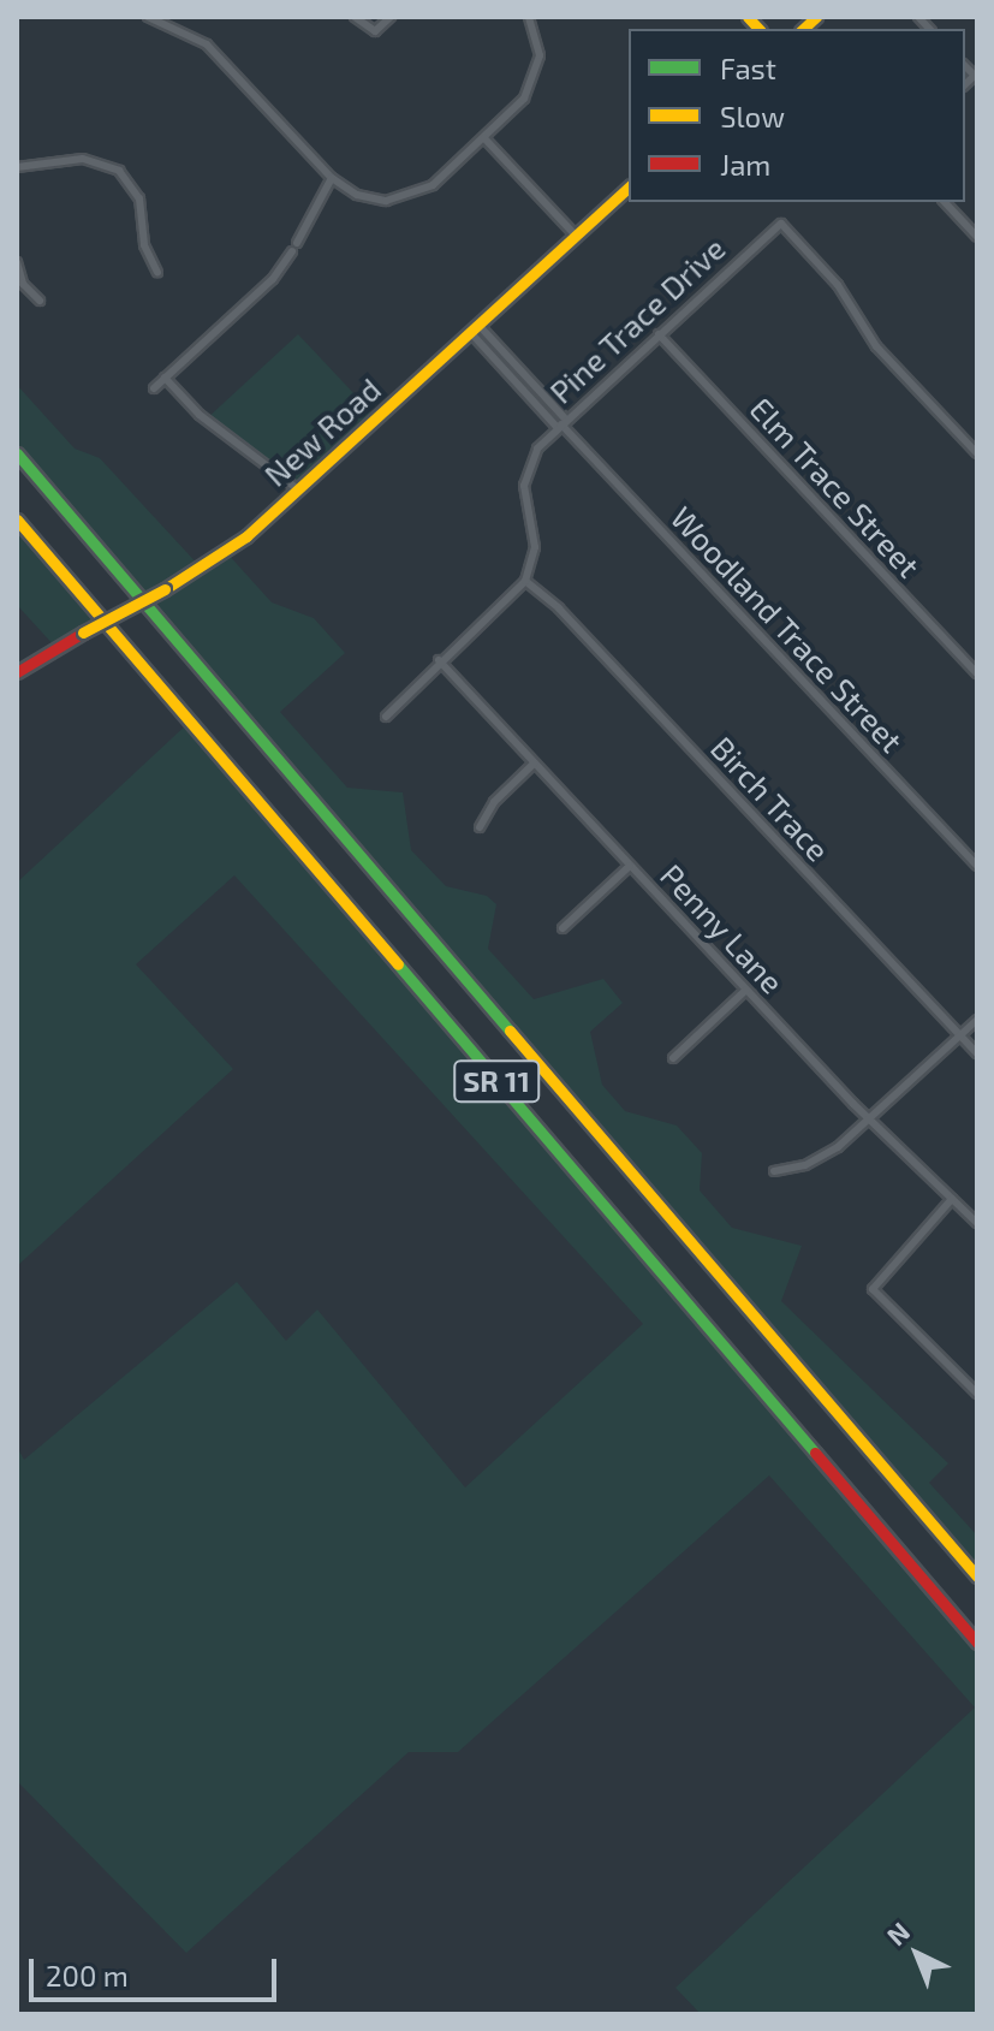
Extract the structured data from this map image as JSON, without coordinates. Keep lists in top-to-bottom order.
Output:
{
  "streets": {
    "main road": ["New Road", "SR 11"],
    "street": [
      "Pine Trace Drive",
      "Elm Trace Street",
      "Woodland Trace Street",
      "Birch Trace",
      "Penny Lane"
    ]
  },
  "crossings": [
    ["Pine Trace Drive", "Elm Trace Street"],
    ["Pine Trace Drive", "Woodland Trace Street"],
    ["Pine Trace Drive", "Birch Trace"],
    ["New Road", "Woodland Trace Street"]
  ],
  "legend": ["Fast", "Slow", "Jam"],
  "scale_bar": "200 m",
  "north": "top left"
}
